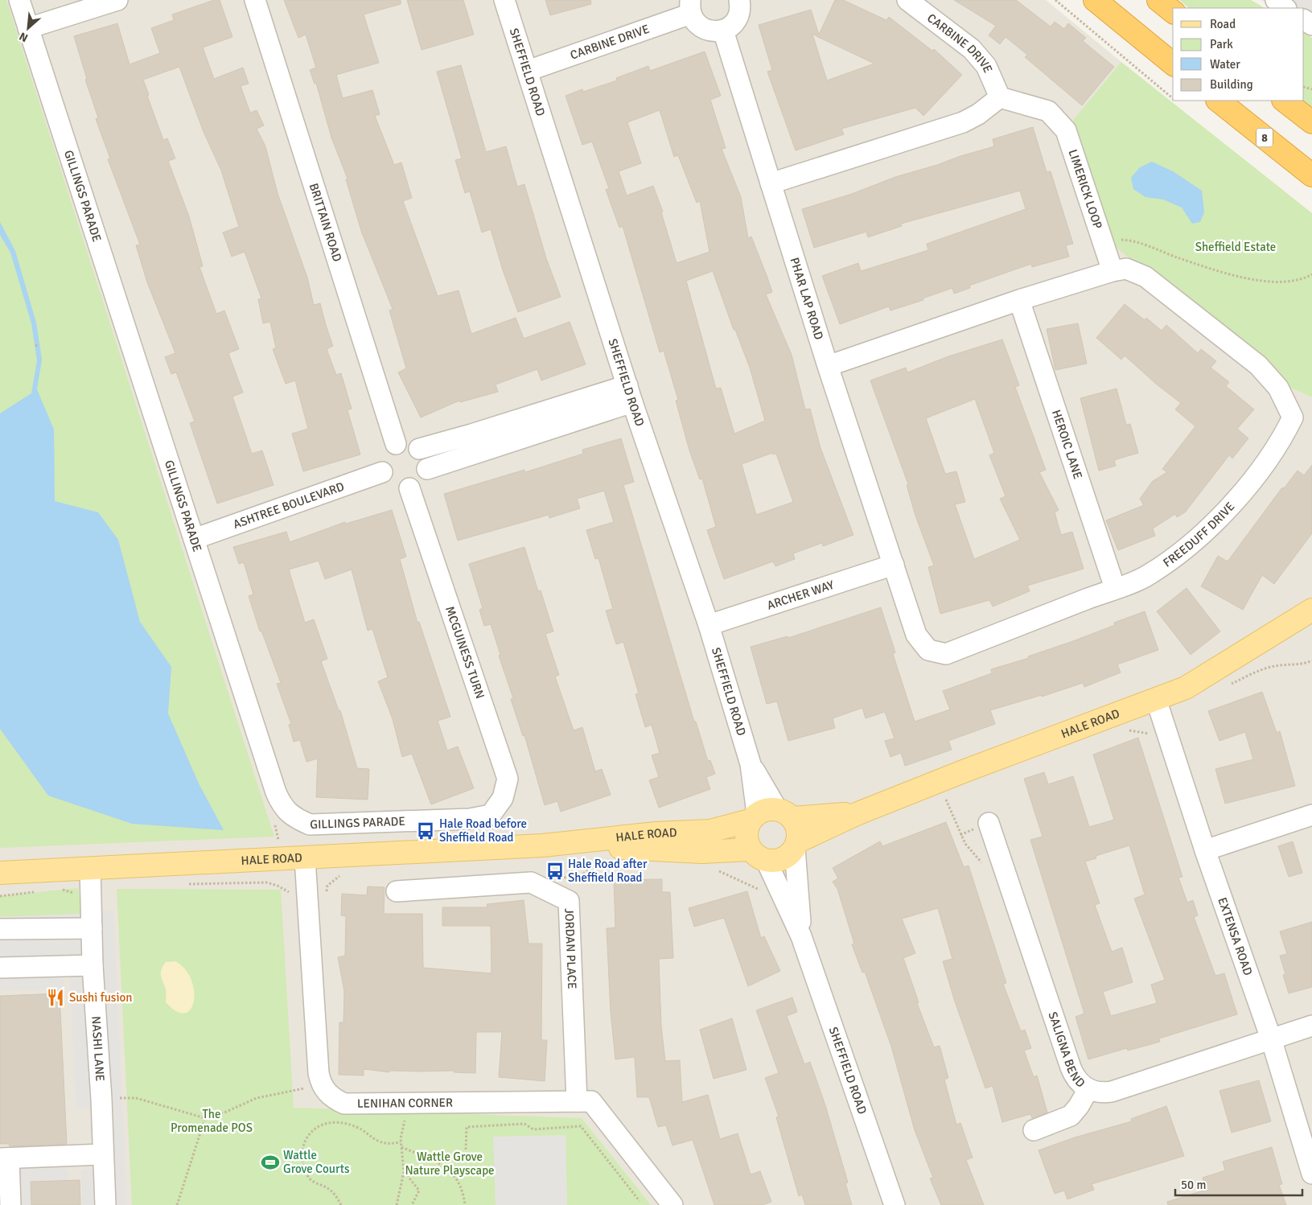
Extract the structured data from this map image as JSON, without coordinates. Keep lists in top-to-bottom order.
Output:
{
  "streets": {
    "highway": ["8"],
    "main road": ["HALE ROAD"],
    "street": [
      "CARBINE DRIVE",
      "SHEFFIELD ROAD",
      "LIMERICK LOOP",
      "GILLINGS PARADE",
      "BRITTAIN ROAD",
      "PHAR LAP ROAD",
      "HEROIC LANE",
      "ASHTREE BOULEVARD",
      "FREEDUFF DRIVE",
      "ARCHER WAY",
      "MCGUINESS TURN",
      "EXTENSA ROAD",
      "JORDAN PLACE",
      "SALIGNA BEND",
      "NASHI LANE",
      "LENIHAN CORNER"
    ]
  },
  "crossings": [
    ["CARBINE DRIVE", "SHEFFIELD ROAD"],
    ["CARBINE DRIVE", "LIMERICK LOOP"],
    ["SHEFFIELD ROAD", "ARCHER WAY"],
    ["SHEFFIELD ROAD", "HALE ROAD"],
    ["LIMERICK LOOP", "FREEDUFF DRIVE"],
    ["GILLINGS PARADE", "ASHTREE BOULEVARD"],
    ["GILLINGS PARADE", "MCGUINESS TURN"],
    ["BRITTAIN ROAD", "ASHTREE BOULEVARD"],
    ["BRITTAIN ROAD", "MCGUINESS TURN"],
    ["PHAR LAP ROAD", "FREEDUFF DRIVE"],
    ["PHAR LAP ROAD", "ARCHER WAY"],
    ["HEROIC LANE", "FREEDUFF DRIVE"],
    ["ASHTREE BOULEVARD", "MCGUINESS TURN"],
    ["FREEDUFF DRIVE", "ARCHER WAY"],
    ["HALE ROAD", "EXTENSA ROAD"],
    ["HALE ROAD", "NASHI LANE"],
    ["EXTENSA ROAD", "SALIGNA BEND"],
    ["JORDAN PLACE", "LENIHAN CORNER"]
  ],
  "parks": ["Sheffield Estate", "The Promenade POS", "Wattle Grove Nature Playscape"],
  "places": {
    "bus stop": ["Hale Road before Sheffield Road", "Hale Road after Sheffield Road"],
    "restaurant": ["Sushi fusion"],
    "sports": ["Wattle Grove Courts"]
  },
  "legend": [
    "Road",
    "Park",
    "Water",
    "Building"
  ],
  "scale_bar": "50 m",
  "north": "bottom left"
}
